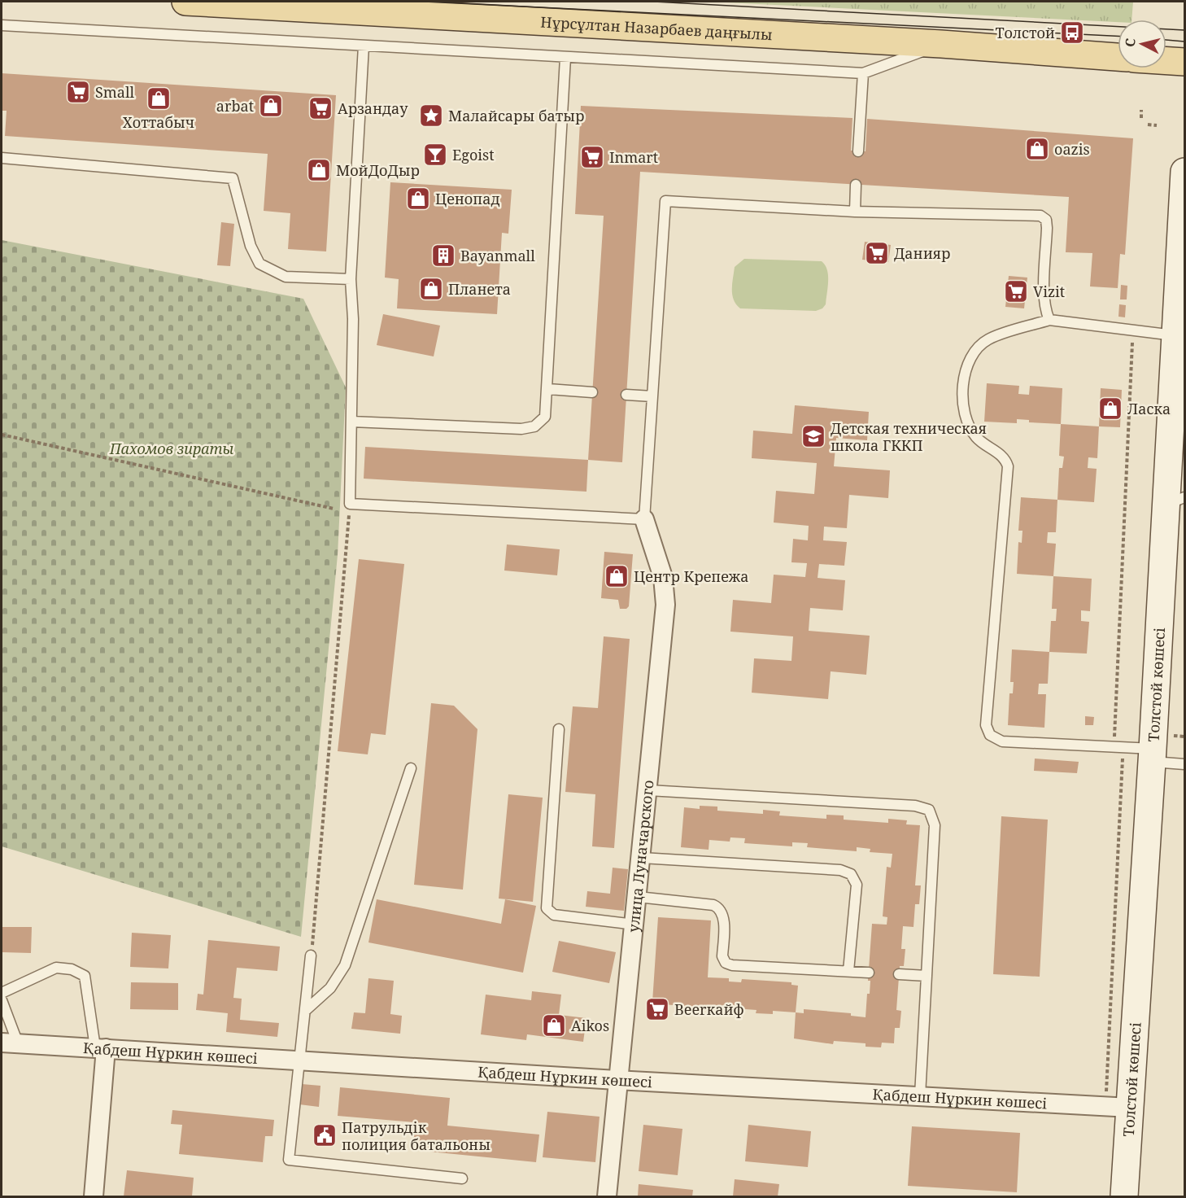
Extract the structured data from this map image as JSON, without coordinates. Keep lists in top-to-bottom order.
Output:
{
  "streets": {
    "main road": ["Нұрсұлтан Назарбаев даңғылы", "Толстой көшесі"],
    "street": ["улица Луначарского", "Қабдеш Нұркин көшесі"]
  },
  "crossings": [
    ["Толстой көшесі", "Қабдеш Нұркин көшесі"],
    ["улица Луначарского", "Қабдеш Нұркин көшесі"]
  ],
  "parks": ["Пахомов зираты"],
  "places": {
    "bus stop": ["Толстой"],
    "supermarket": [
      "Small",
      "Арзандау",
      "Inmart",
      "Данияр",
      "Vizit",
      "Beerкайф"
    ],
    "shop": [
      "Хоттабыч",
      "arbat",
      "oazis",
      "МойДоДыр",
      "Ценопад",
      "Планета",
      "Ласка",
      "Центр Крепежа",
      "Aikos"
    ],
    "place": ["Малайсары батыр"],
    "bar": ["Egoist"],
    "building": ["Bayanmall"],
    "school or university": ["Детская техническая школа ГККП"],
    "public building": ["Патрульдік полиция батальоны"]
  },
  "north": "left"
}
